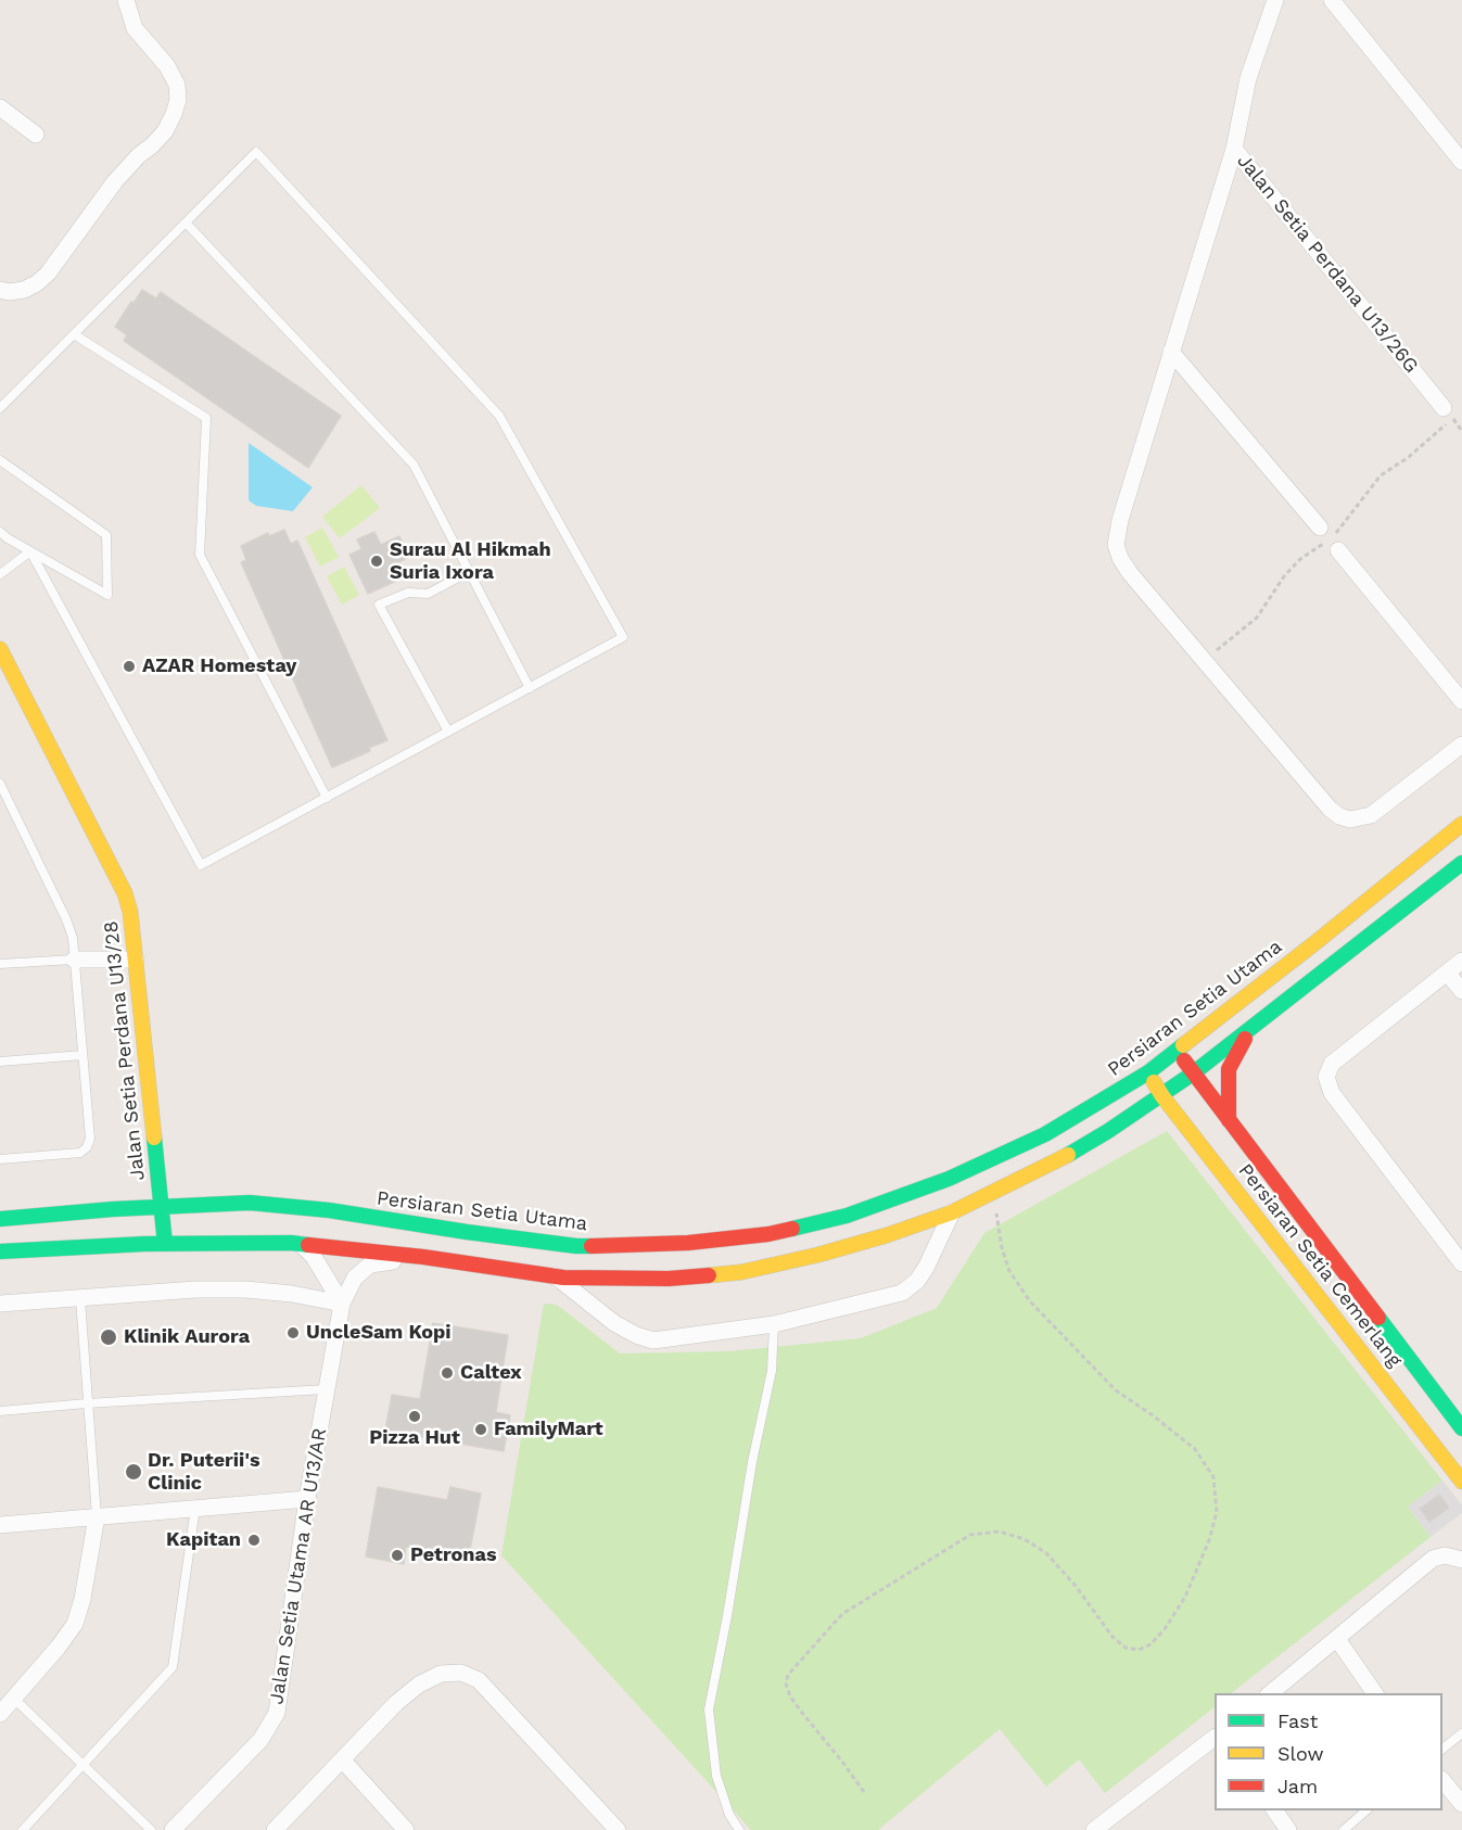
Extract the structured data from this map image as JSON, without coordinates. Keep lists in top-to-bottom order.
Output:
{
  "streets": {
    "street": [
      "Jalan Setia Perdana U13/26G",
      "Persiaran Setia Utama",
      "Jalan Setia Perdana U13/28",
      "Persiaran Setia Cemerlang",
      "Jalan Setia Utama AR U13/AR"
    ]
  },
  "crossings": [
    ["Persiaran Setia Utama", "Jalan Setia Perdana U13/28"],
    ["Persiaran Setia Utama", "Persiaran Setia Cemerlang"]
  ],
  "places": [
    "Surau Al Hikmah Suria Ixora",
    "AZAR Homestay",
    "UncleSam Kopi",
    "Klinik Aurora",
    "Caltex",
    "Pizza Hut",
    "FamilyMart",
    "Dr. Puterii's Clinic",
    "Kapitan",
    "Petronas"
  ],
  "legend": ["Fast", "Slow", "Jam"]
}
